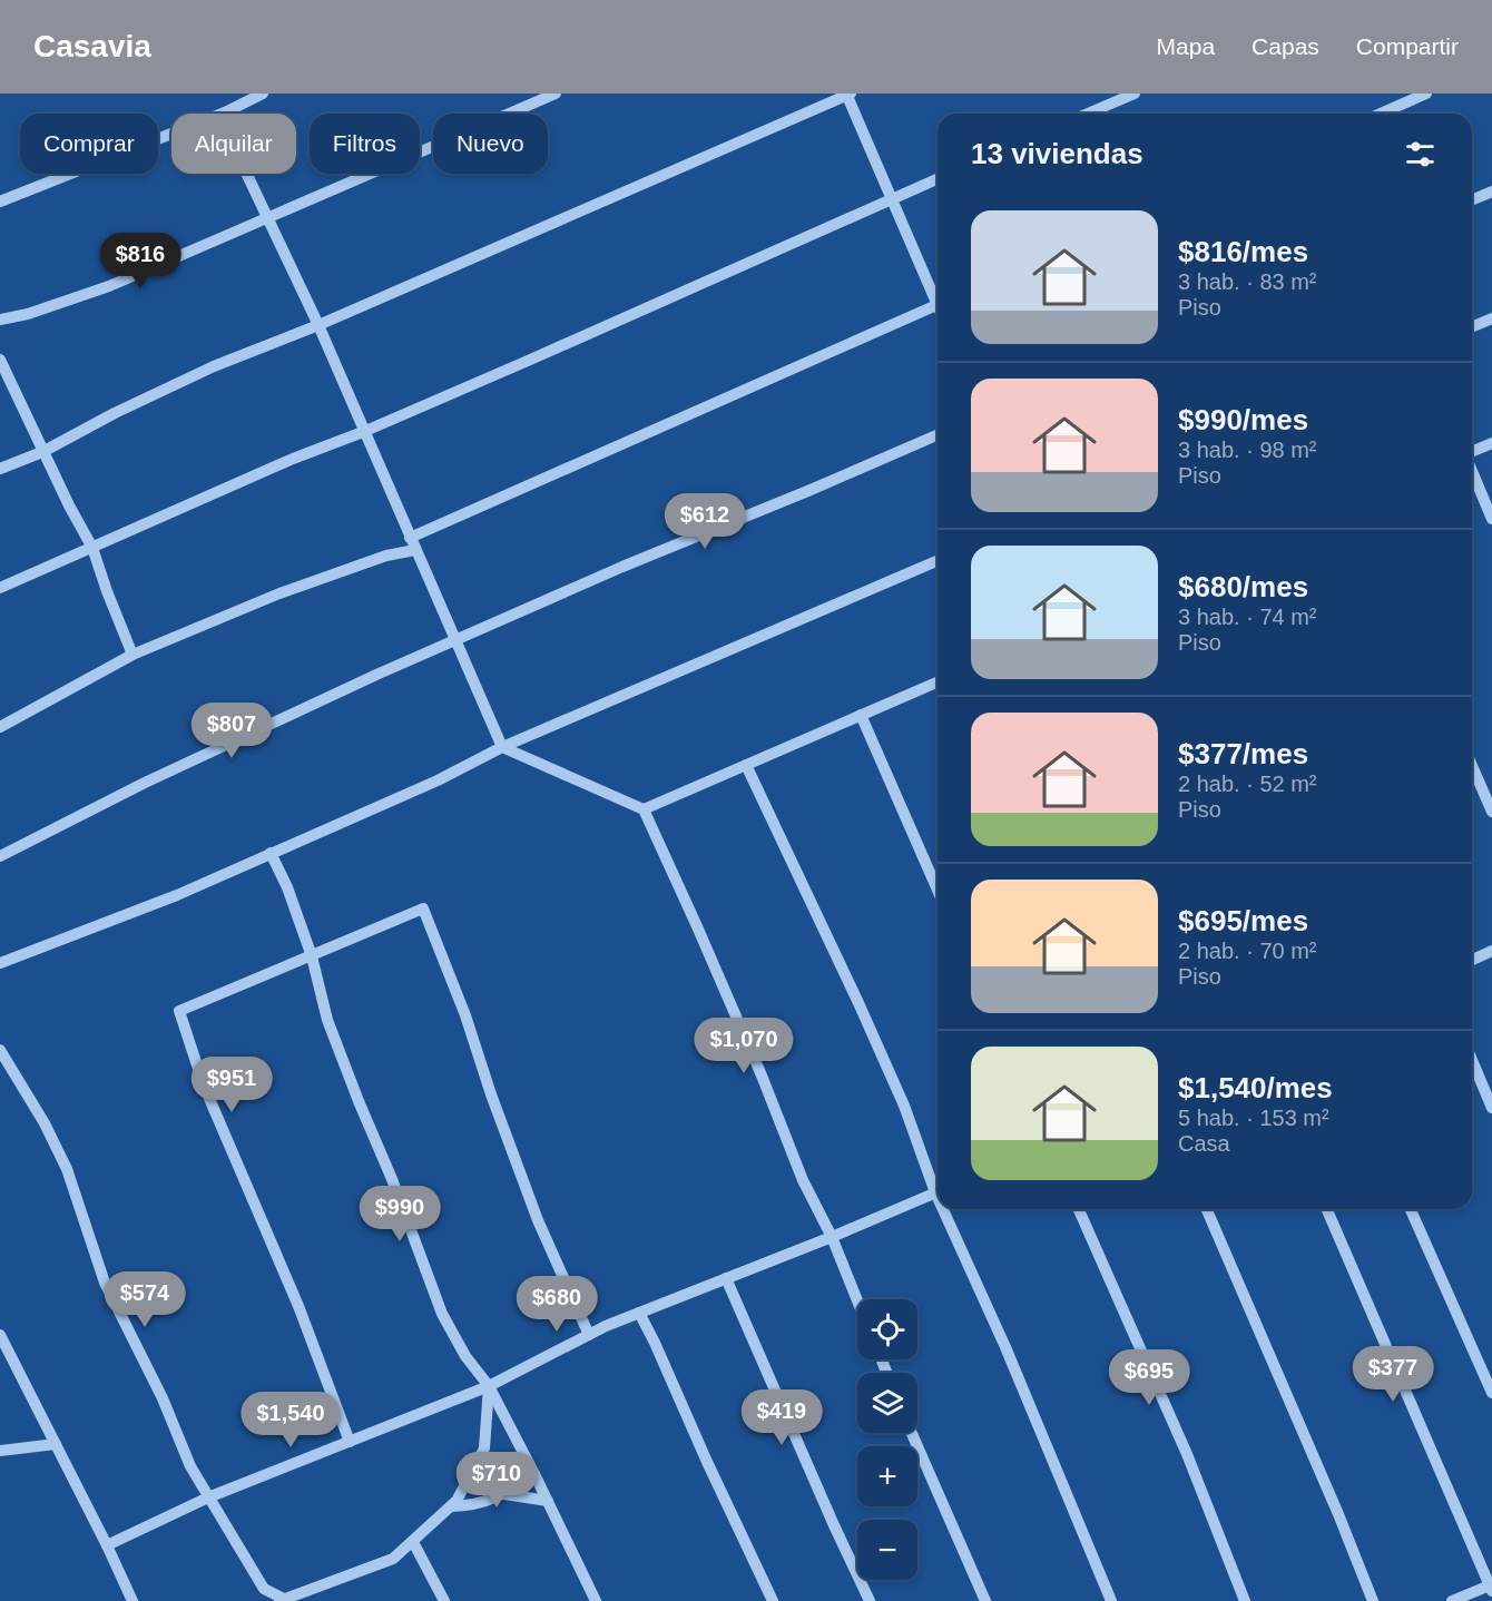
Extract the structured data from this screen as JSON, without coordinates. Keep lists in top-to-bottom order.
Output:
{
  "page": {
    "header": "Casavia",
    "nav": ["Mapa", "Capas", "Compartir"],
    "chip": [
      "Comprar",
      "Alquilar",
      "Filtros",
      "Nuevo"
    ],
    "heading": "13 viviendas",
    "list": [
      {
        "name": "$816/mes",
        "note": "3 hab. · 83 m² · Piso"
      },
      {
        "name": "$990/mes",
        "note": "3 hab. · 98 m² · Piso"
      },
      {
        "name": "$680/mes",
        "note": "3 hab. · 74 m² · Piso"
      },
      {
        "name": "$377/mes",
        "note": "2 hab. · 52 m² · Piso"
      },
      {
        "name": "$695/mes",
        "note": "2 hab. · 70 m² · Piso"
      },
      {
        "name": "$1,540/mes",
        "note": "5 hab. · 153 m² · Casa"
      }
    ],
    "price": [
      "$816",
      "$612",
      "$807",
      "$1,070",
      "$951",
      "$990",
      "$574",
      "$680",
      "$377",
      "$695",
      "$419",
      "$1,540",
      "$710"
    ],
    "map_buttons": ["+", "−"]
  }
}
